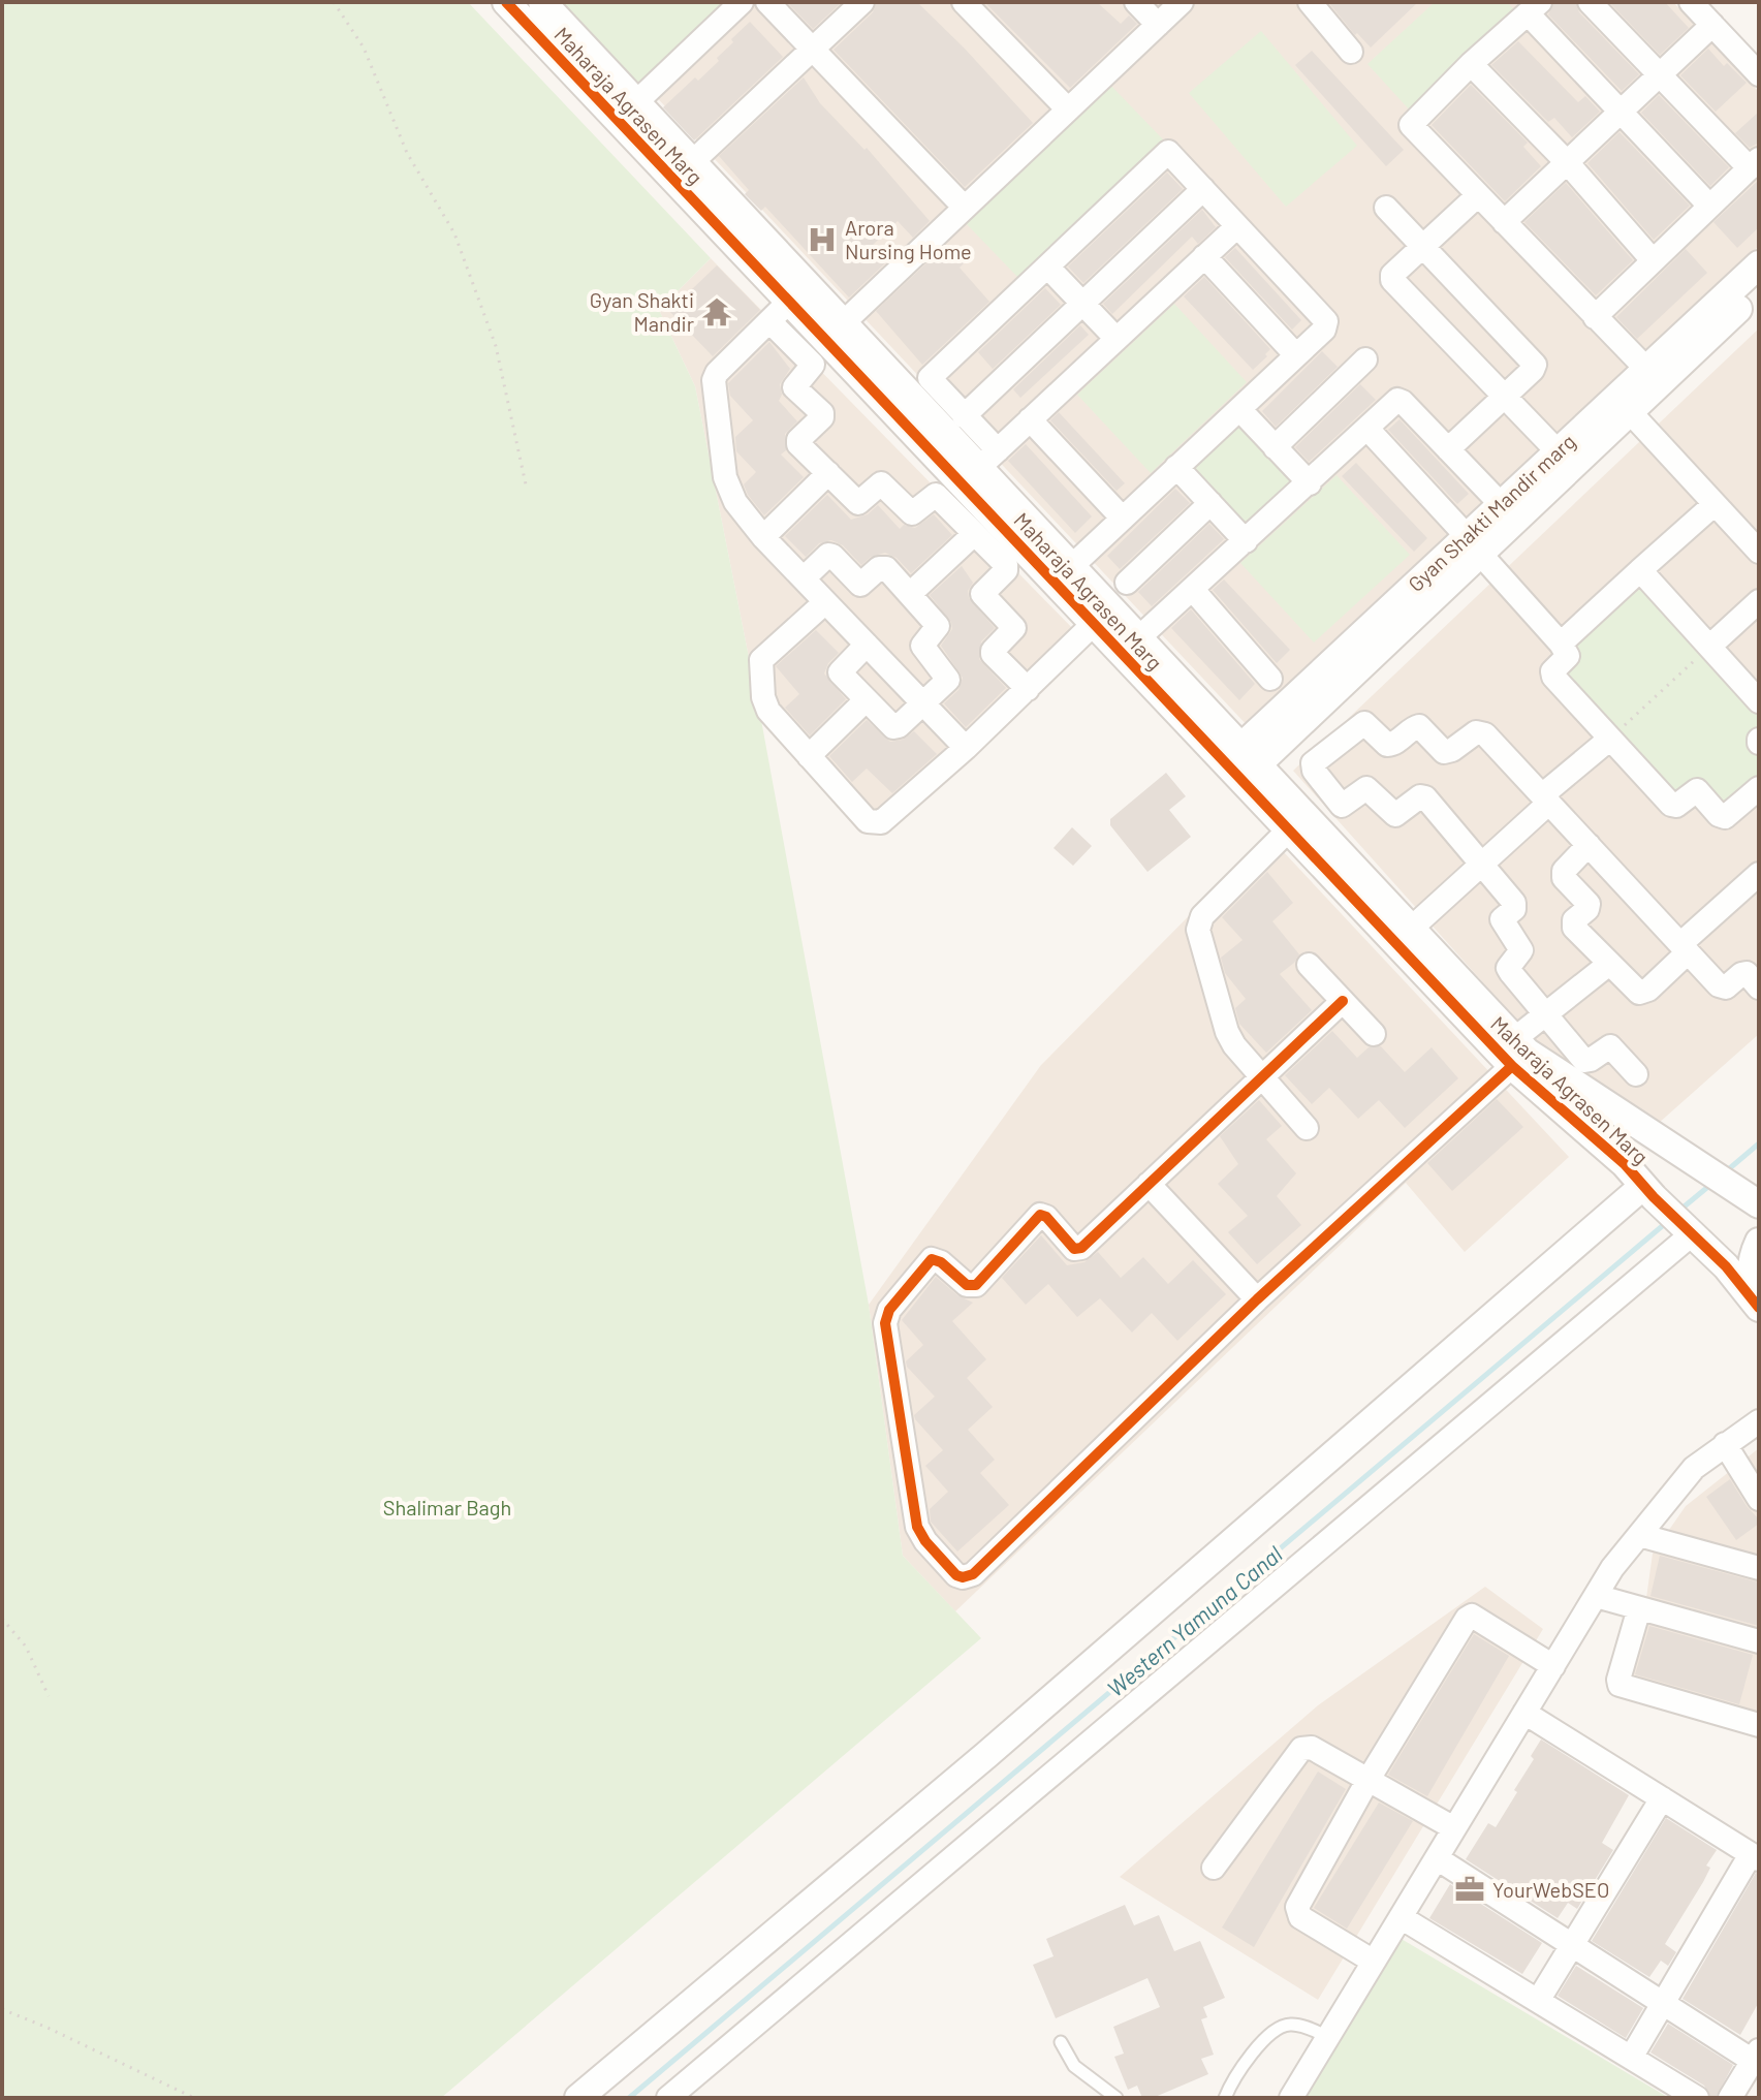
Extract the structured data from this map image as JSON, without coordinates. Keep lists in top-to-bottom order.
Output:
{
  "streets": {
    "street": ["Maharaja Agrasen Marg", "Gyan Shakti Mandir marg"]
  },
  "crossings": [
    ["Maharaja Agrasen Marg", "Gyan Shakti Mandir marg"]
  ],
  "water": ["Western Yamuna Canal"],
  "parks": ["Shalimar Bagh"],
  "places": {
    "hospital": ["Arora Nursing Home"],
    "temple": ["Gyan Shakti Mandir"],
    "office": ["YourWebSEO"]
  }
}
